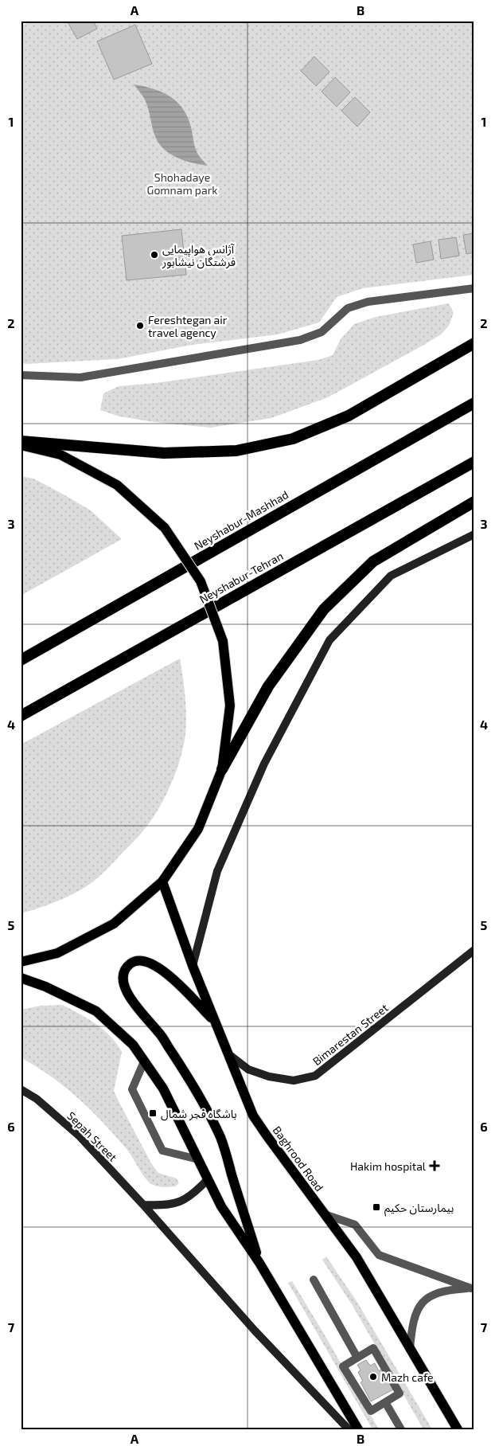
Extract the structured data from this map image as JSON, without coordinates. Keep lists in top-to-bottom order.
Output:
{
  "streets": {
    "highway": ["Neyshabur-Mashhad", "Neyshabur-Tehran"],
    "main road": ["Bimarestan Street", "Sepah Street", "Baghrood Road"]
  },
  "crossings": [
    ["Bimarestan Street", "Baghrood Road"]
  ],
  "parks": ["Shohadaye Gomnam park"],
  "places": {
    "other": ["آژانس هواپیمایی فرشتگان نیشابور", "Fereshtegan air travel agency", "Mazh cafe"],
    "transit": ["باشگاه فجر شمال", "بیمارستان حکیم"],
    "health": ["Hakim hospital"]
  },
  "grid": {
    "columns": ["A", "B"],
    "rows": [
      "1",
      "2",
      "3",
      "4",
      "5",
      "6",
      "7"
    ]
  }
}
